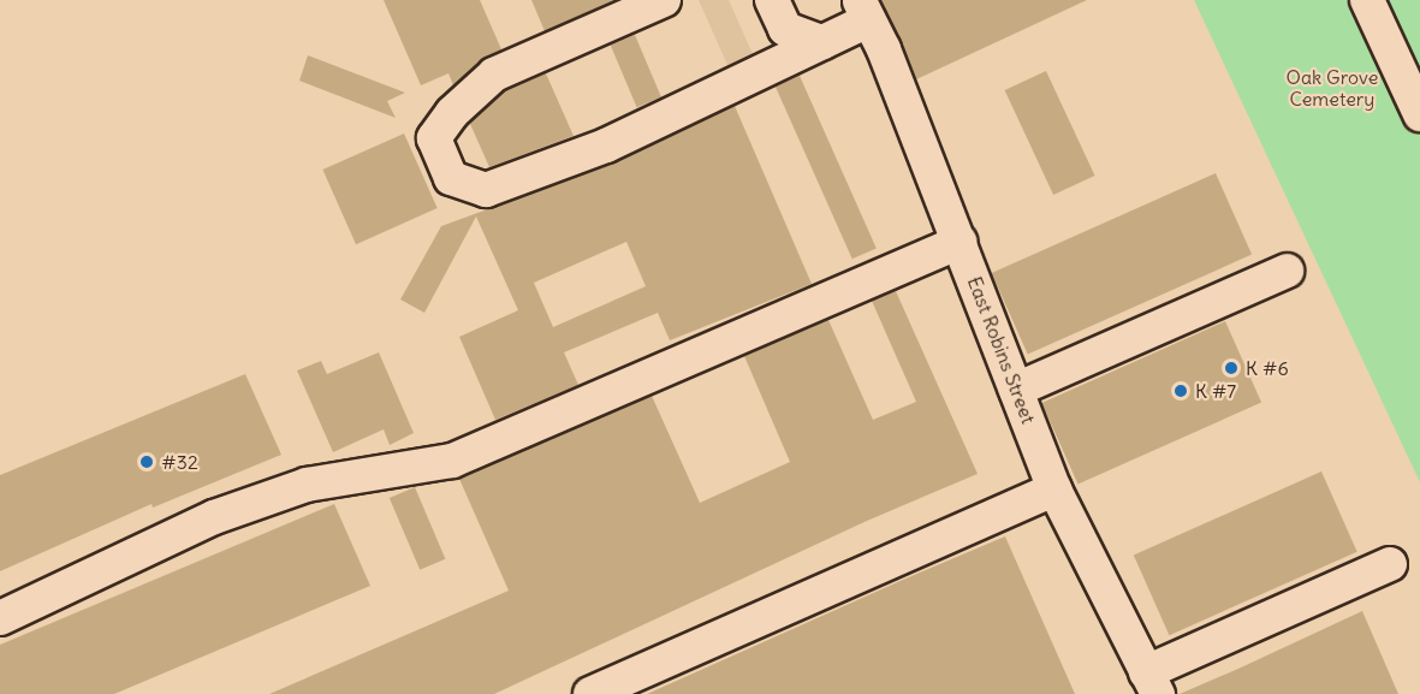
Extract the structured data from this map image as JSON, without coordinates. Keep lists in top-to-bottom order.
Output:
{
  "streets": {
    "street": ["East Robins Street"]
  },
  "parks": ["Oak Grove Cemetery"],
  "places": ["K #6", "K #7", "#32"]
}
